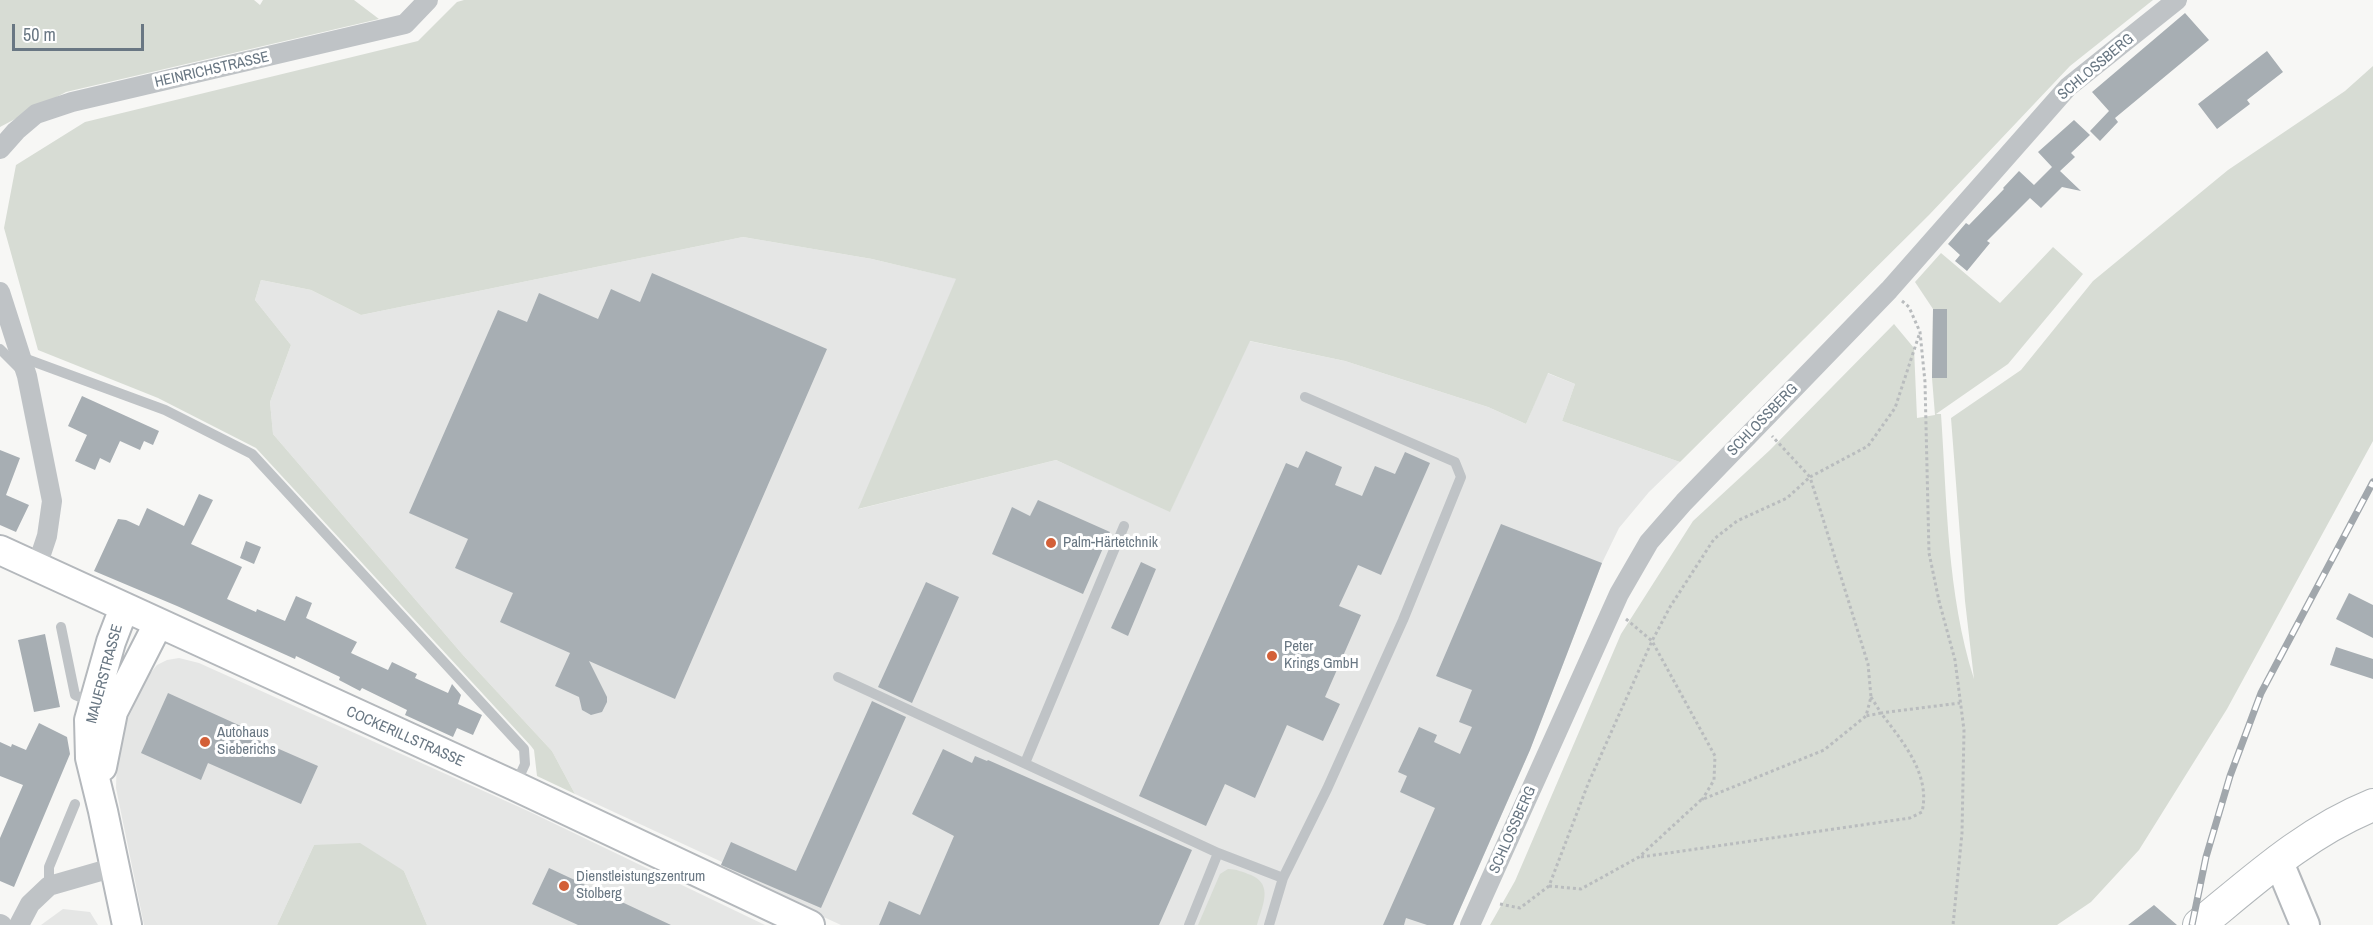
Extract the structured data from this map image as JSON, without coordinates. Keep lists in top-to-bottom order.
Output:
{
  "streets": {
    "main road": ["MAUERSTRASSE", "COCKERILLSTRASSE"],
    "street": ["SCHLOSSBERG", "HEINRICHSTRASSE"]
  },
  "crossings": [
    ["MAUERSTRASSE", "COCKERILLSTRASSE"]
  ],
  "places": [
    "Palm-Härtetchnik",
    "Peter Krings GmbH",
    "Autohaus Sieberichs",
    "Dienstleistungszentrum Stolberg"
  ],
  "scale_bar": "50 m"
}
